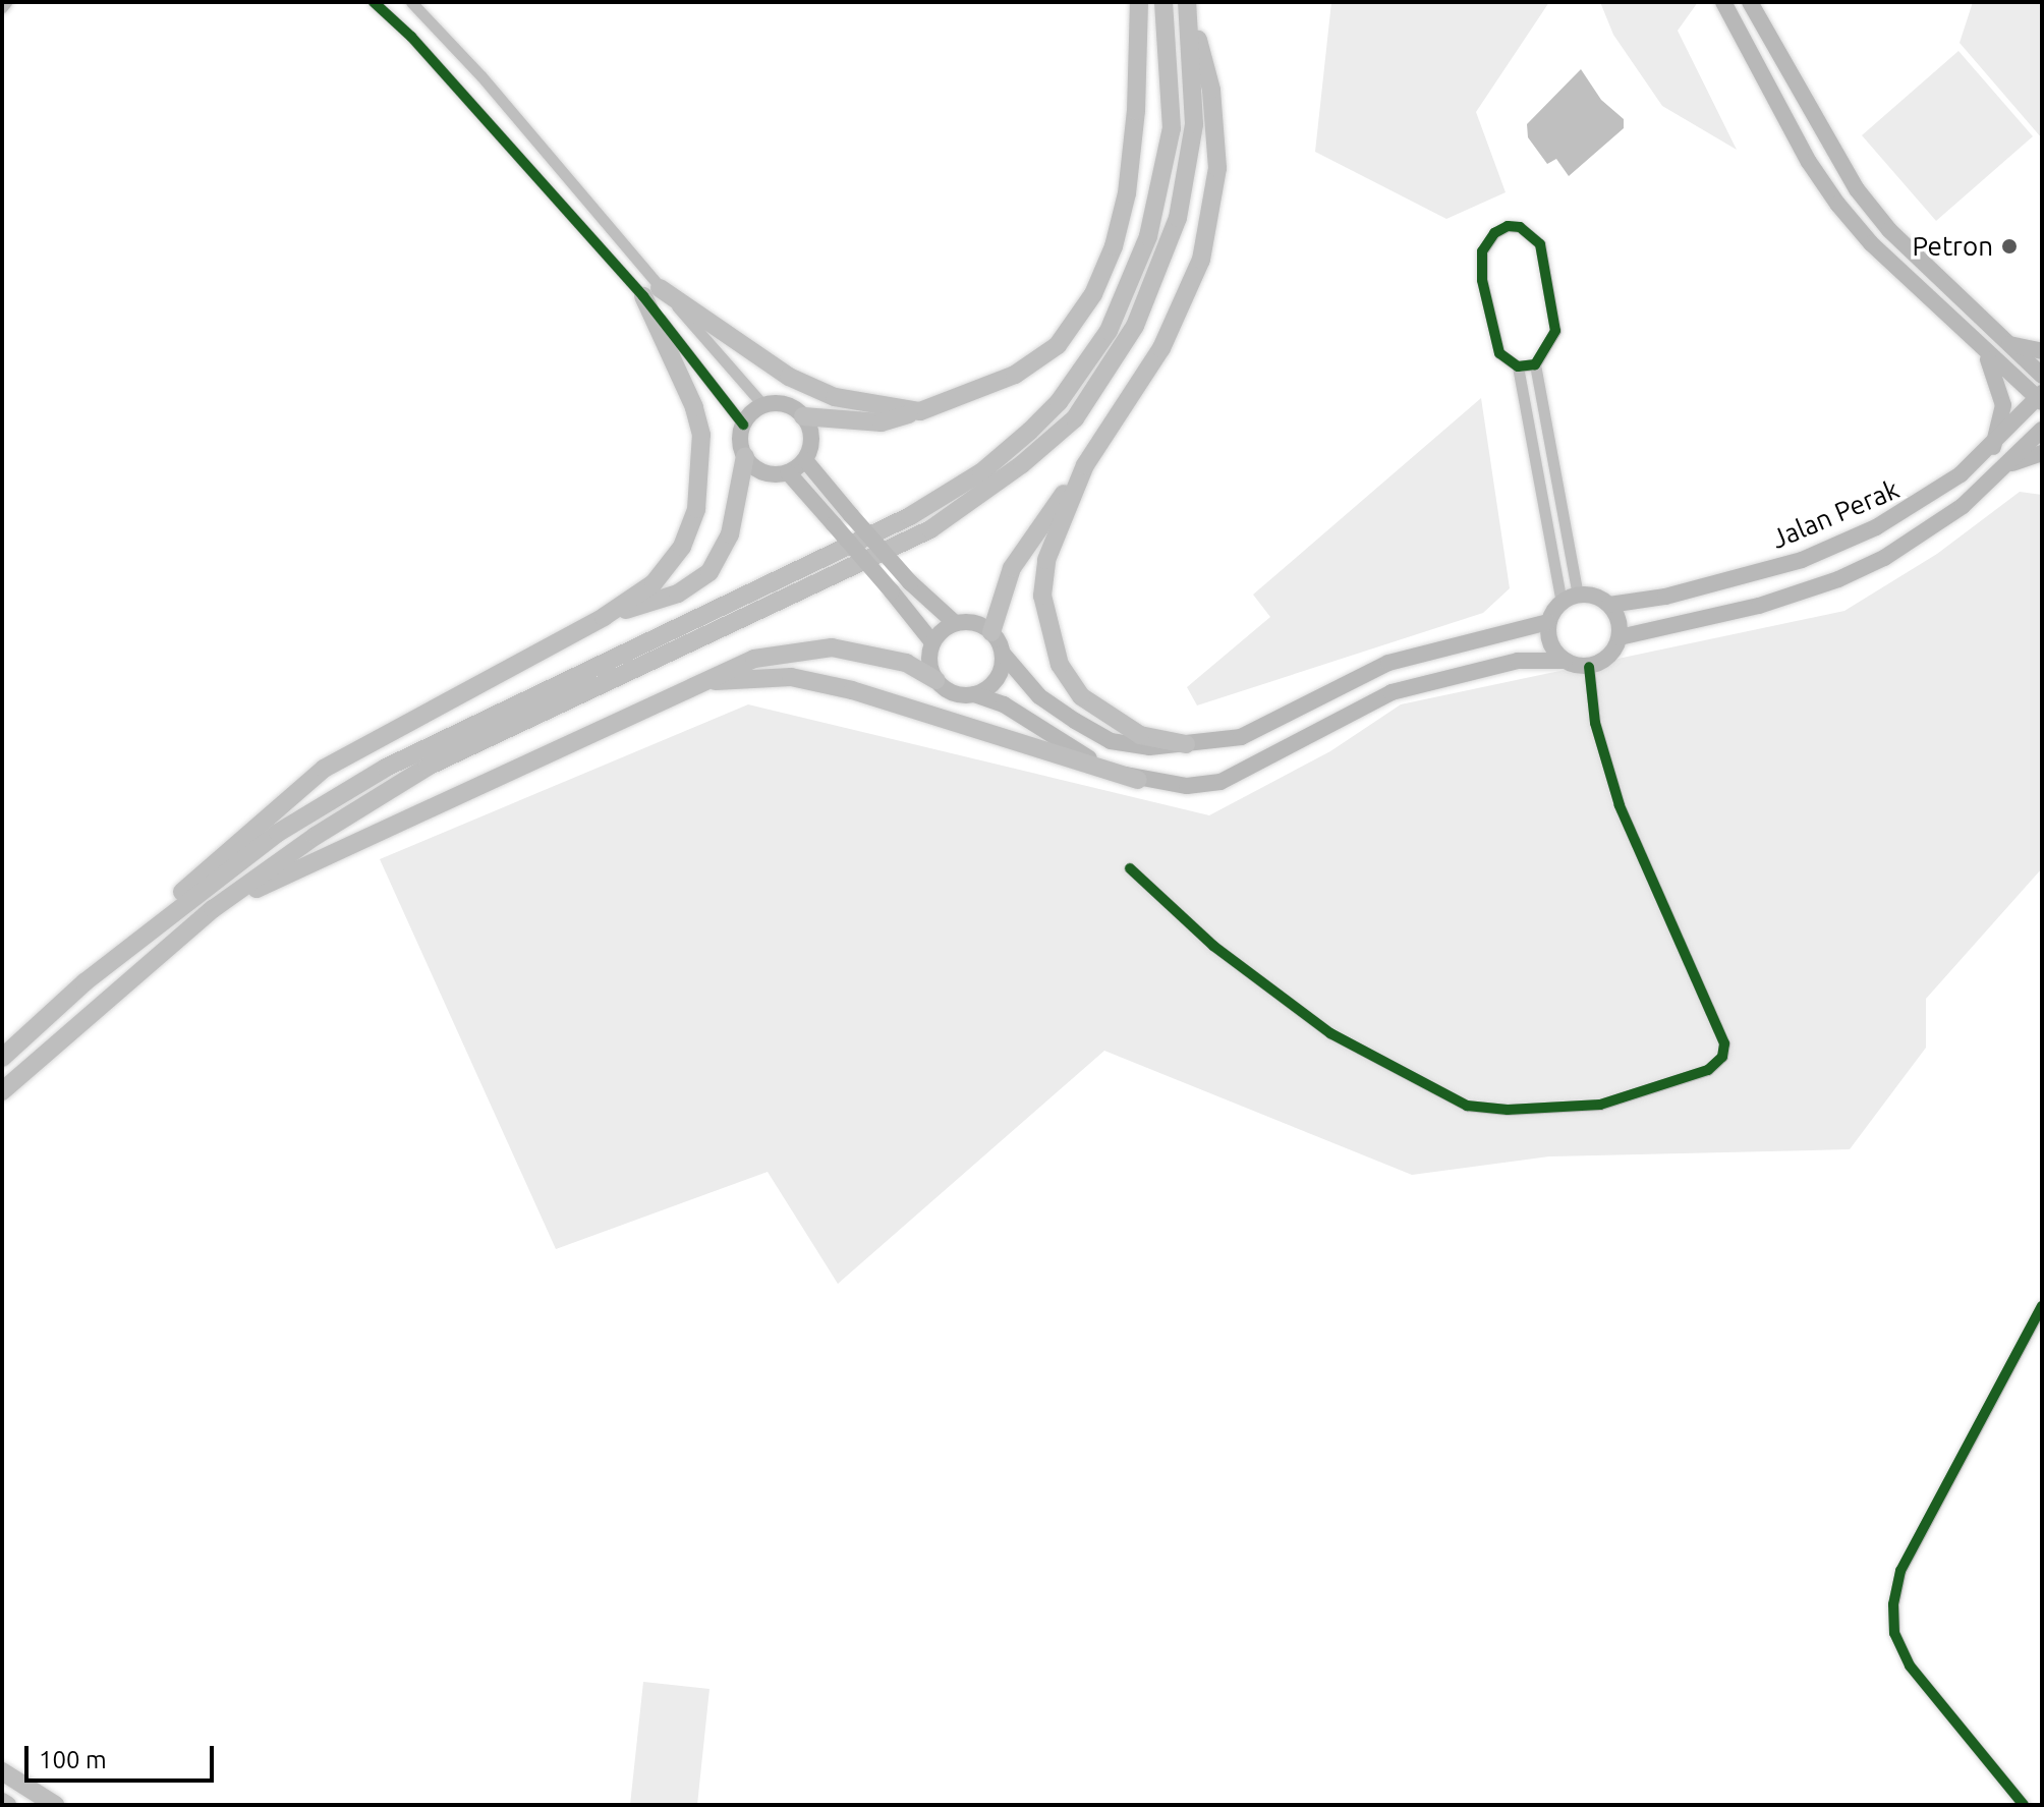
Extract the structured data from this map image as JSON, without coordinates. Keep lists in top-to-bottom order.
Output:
{
  "streets": {
    "main road": ["Jalan Perak"]
  },
  "places": ["Petron"],
  "scale_bar": "100 m"
}
